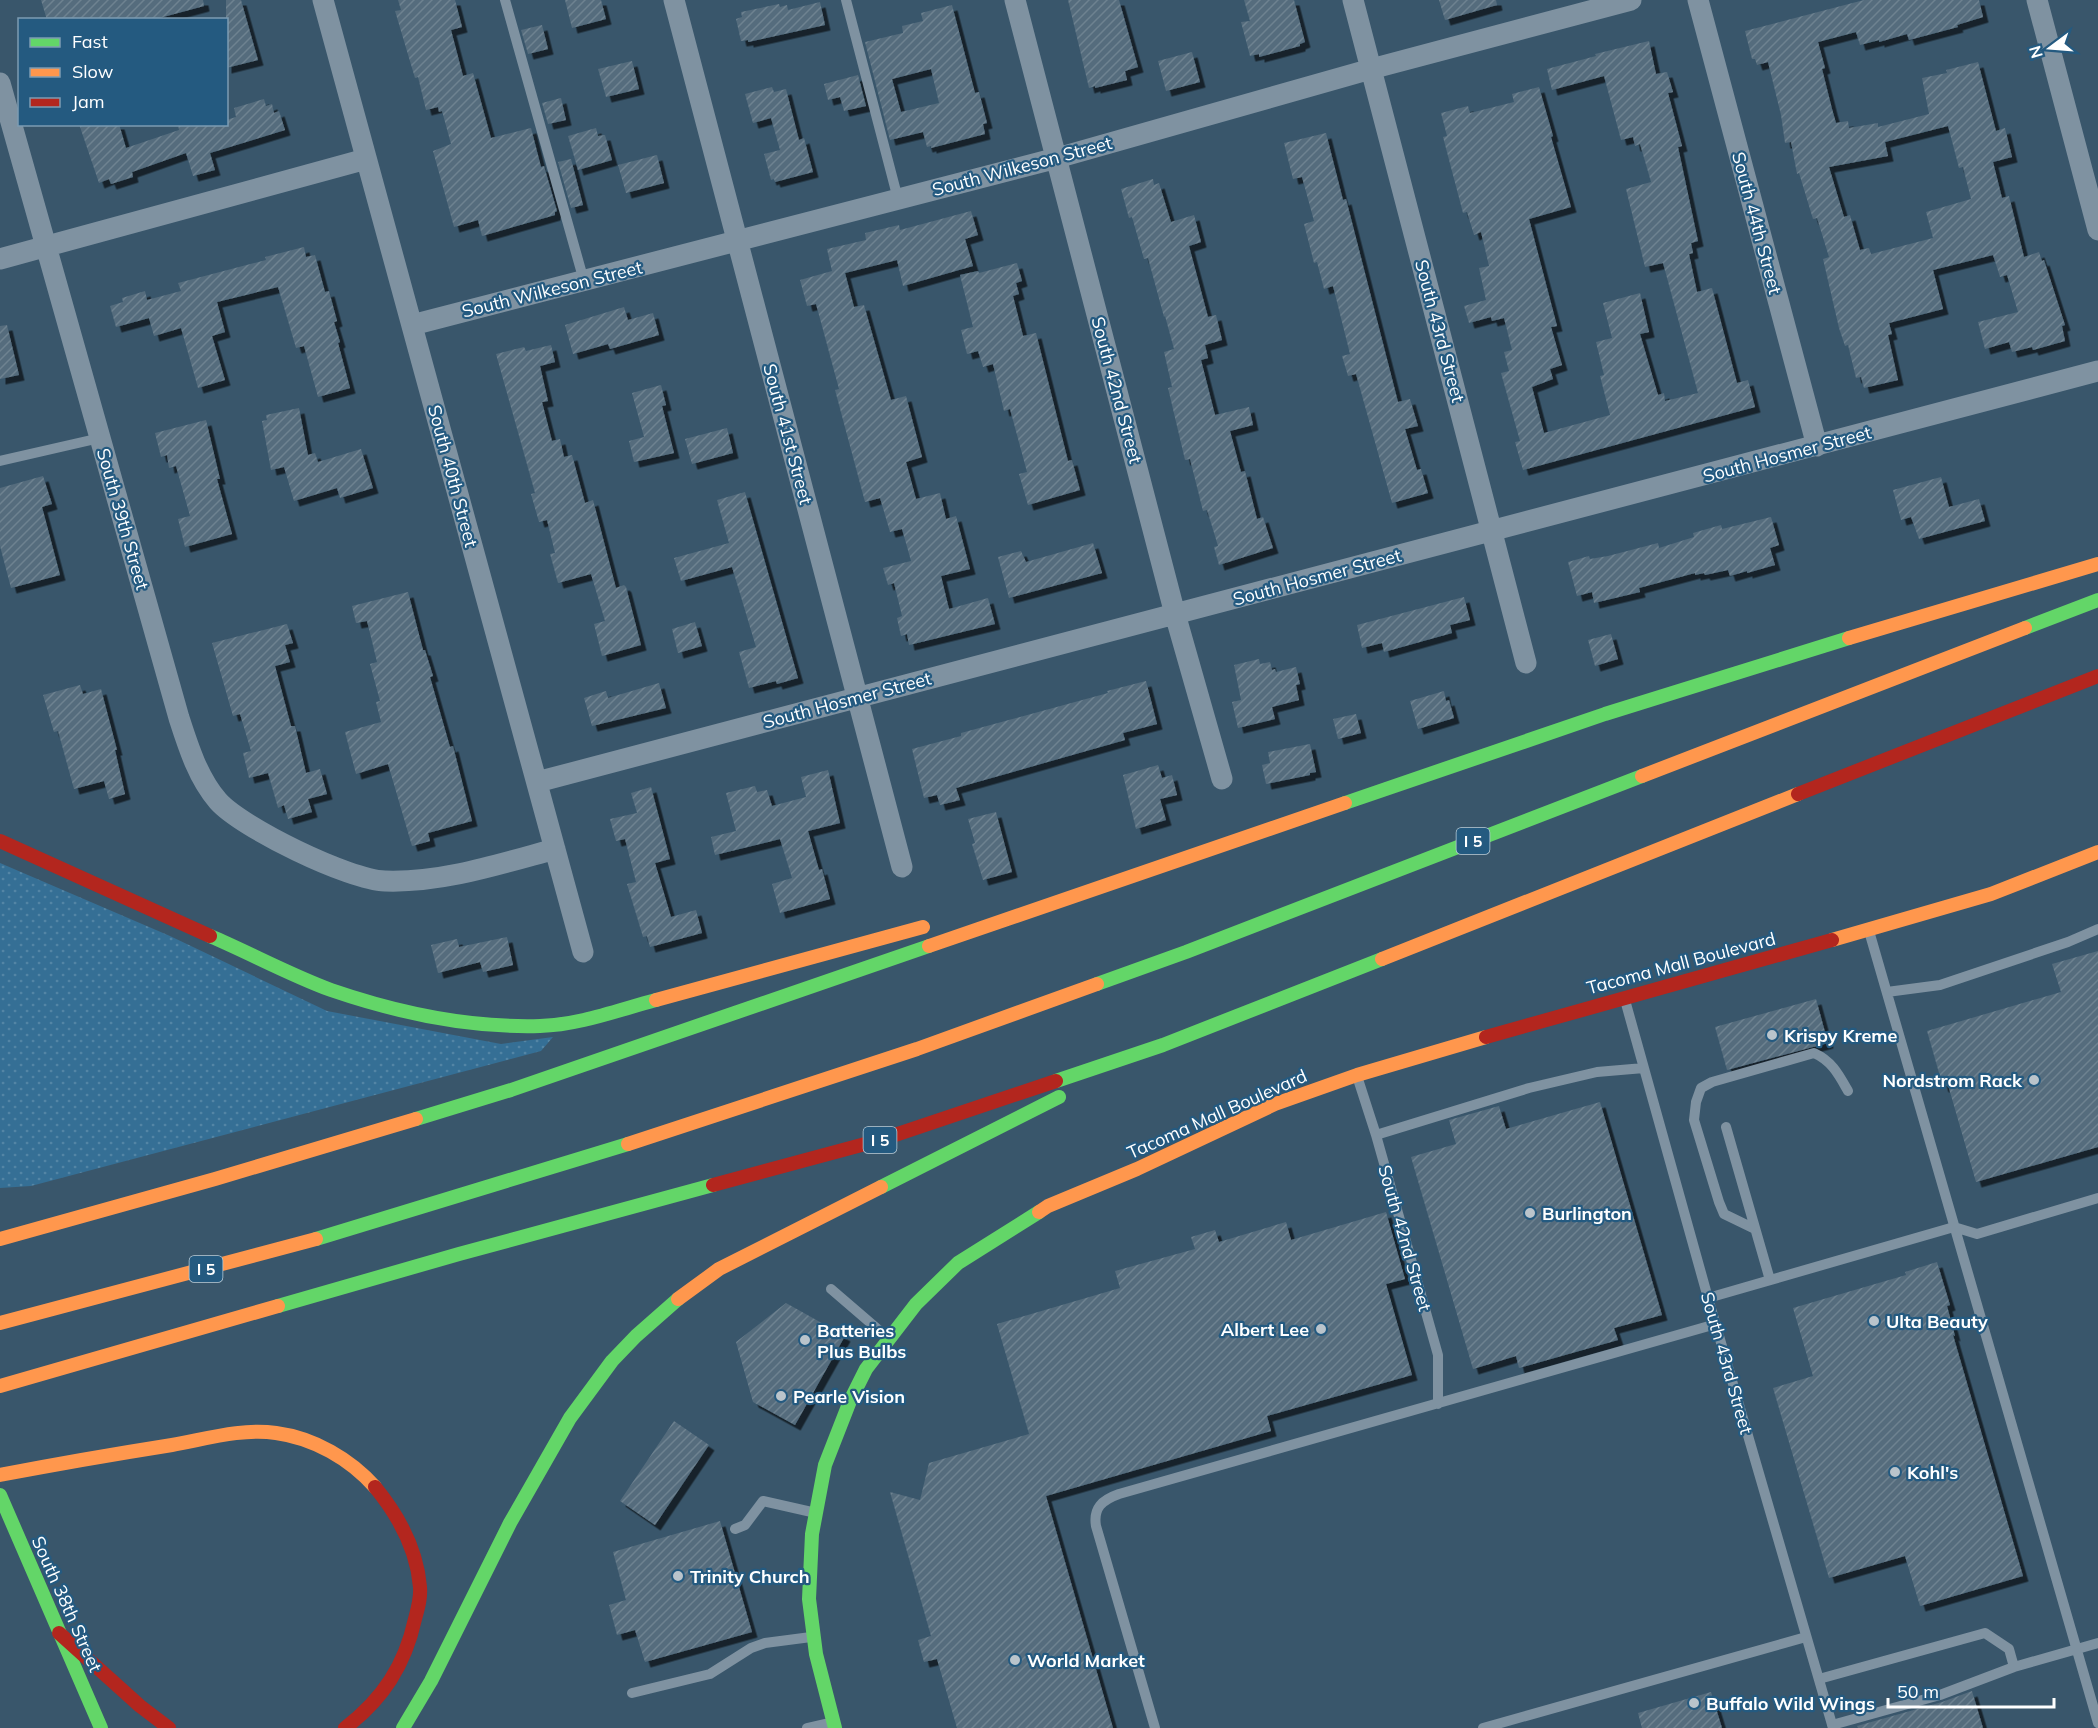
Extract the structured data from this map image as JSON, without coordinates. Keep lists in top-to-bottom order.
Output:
{
  "streets": {
    "main road": ["I 5", "Tacoma Mall Boulevard", "South 38th Street"],
    "street": [
      "South Wilkeson Street",
      "South 44th Street",
      "South 43rd Street",
      "South 42nd Street",
      "South 41st Street",
      "South Hosmer Street",
      "South 40th Street",
      "South 39th Street"
    ]
  },
  "crossings": [
    ["South Wilkeson Street", "South 43rd Street"],
    ["South Wilkeson Street", "South 42nd Street"],
    ["South Wilkeson Street", "South 41st Street"],
    ["South Wilkeson Street", "South 40th Street"],
    ["South 44th Street", "South Hosmer Street"],
    ["South 43rd Street", "South Hosmer Street"],
    ["South 43rd Street", "Tacoma Mall Boulevard"],
    ["South 42nd Street", "South Hosmer Street"],
    ["South 42nd Street", "Tacoma Mall Boulevard"],
    ["South 41st Street", "South Hosmer Street"],
    ["South Hosmer Street", "South 40th Street"],
    ["South 40th Street", "South 39th Street"]
  ],
  "places": [
    "Krispy Kreme",
    "Nordstrom Rack",
    "Burlington",
    "Ulta Beauty",
    "Albert Lee",
    "Batteries Plus Bulbs",
    "Pearle Vision",
    "Kohl's",
    "Trinity Church",
    "World Market",
    "Buffalo Wild Wings"
  ],
  "legend": ["Fast", "Slow", "Jam"],
  "scale_bar": "50 m",
  "north": "left"
}
